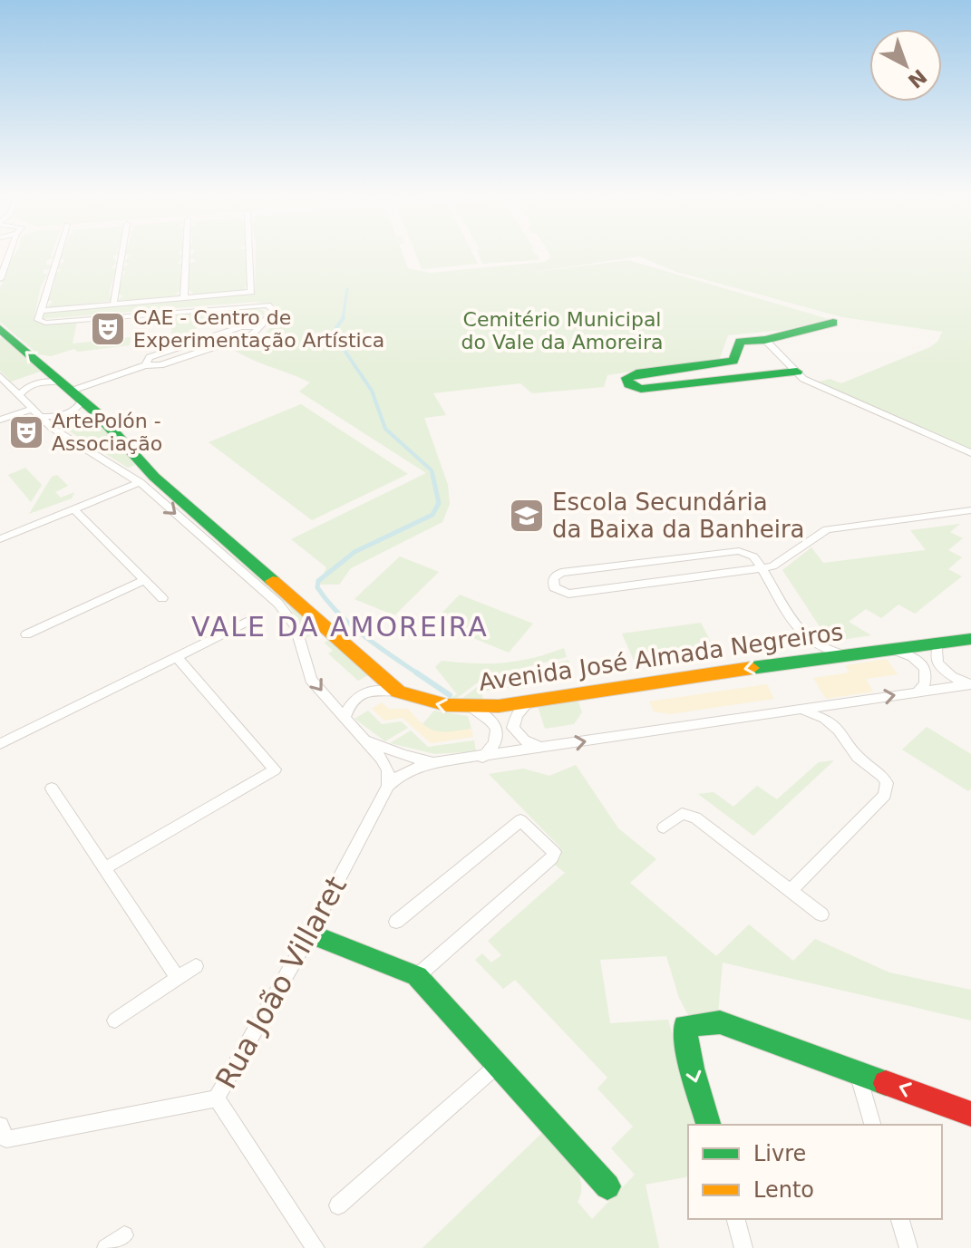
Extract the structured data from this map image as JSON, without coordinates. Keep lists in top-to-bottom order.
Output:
{
  "streets": {
    "street": ["Avenida José Almada Negreiros", "Rua João Villaret"]
  },
  "districts": ["VALE DA AMOREIRA"],
  "parks": ["Cemitério Municipal do Vale da Amoreira"],
  "places": {
    "theatre": ["CAE - Centro de Experimentação Artística", "ArtePolón - Associação"],
    "school or university": ["Escola Secundária da Baixa da Banheira"]
  },
  "legend": ["Livre", "Lento"],
  "north": "bottom right"
}
